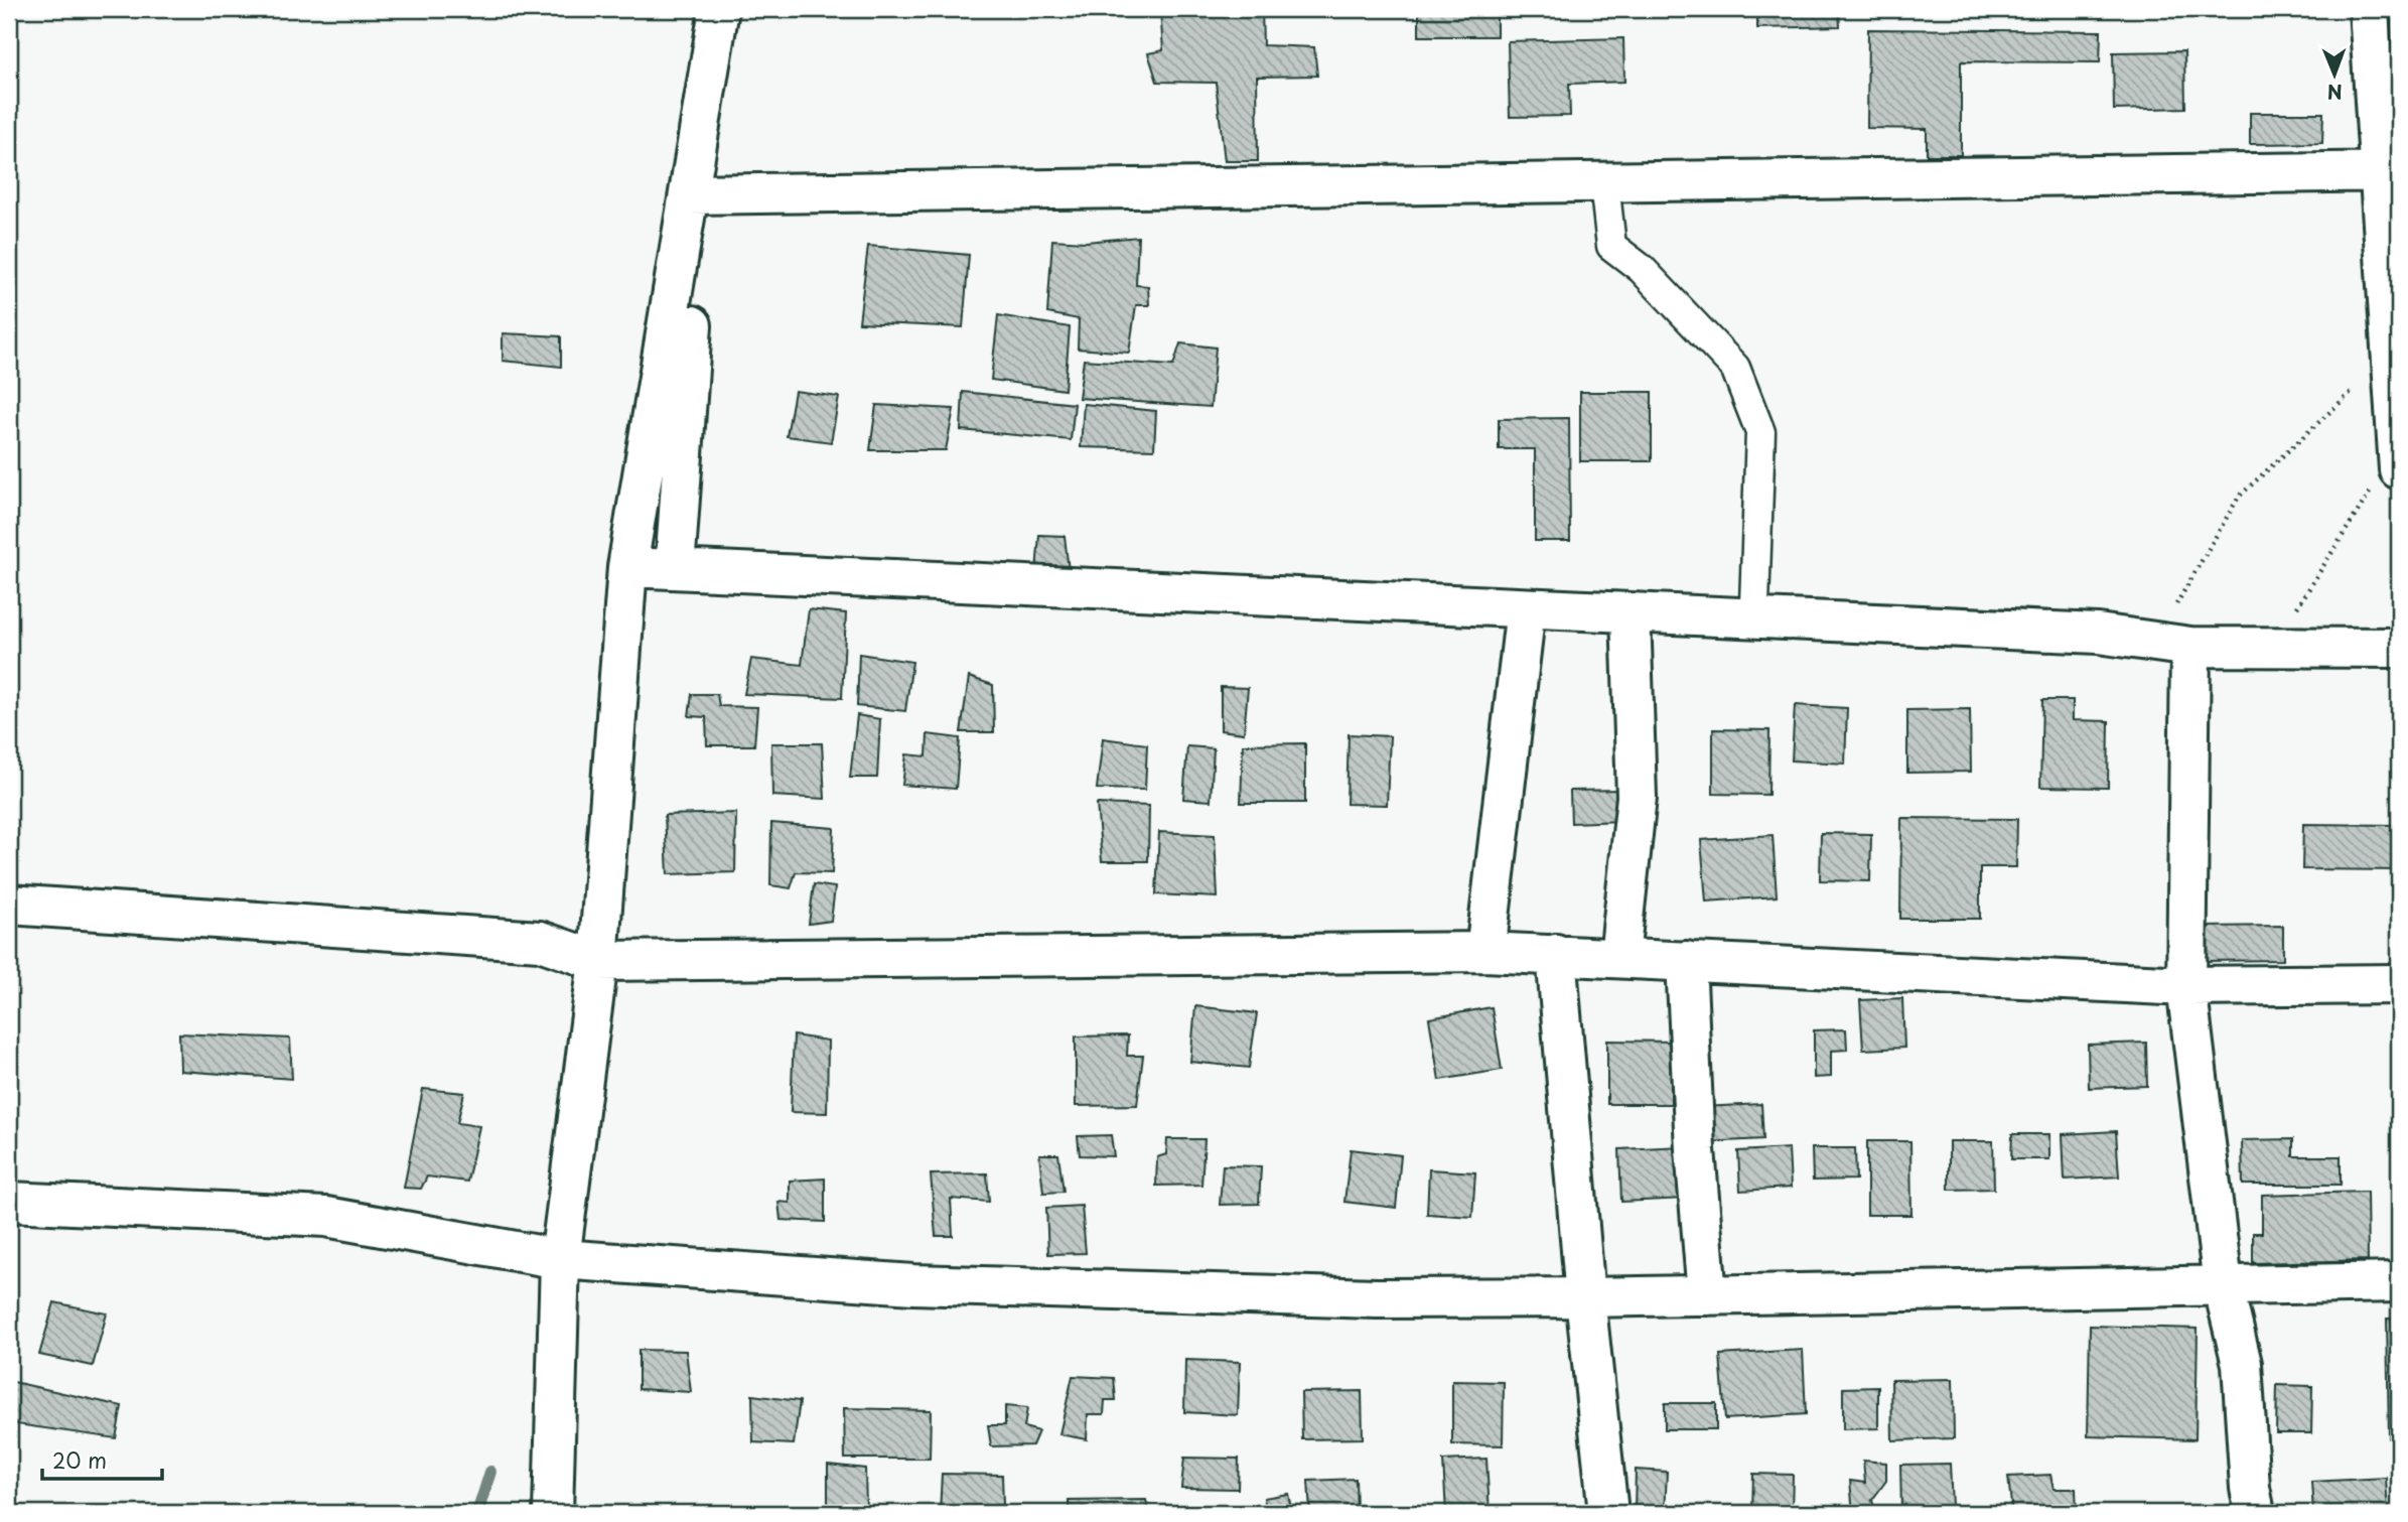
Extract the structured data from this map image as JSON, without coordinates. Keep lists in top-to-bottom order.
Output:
{
  "scale_bar": "20 m",
  "north": "bottom"
}
